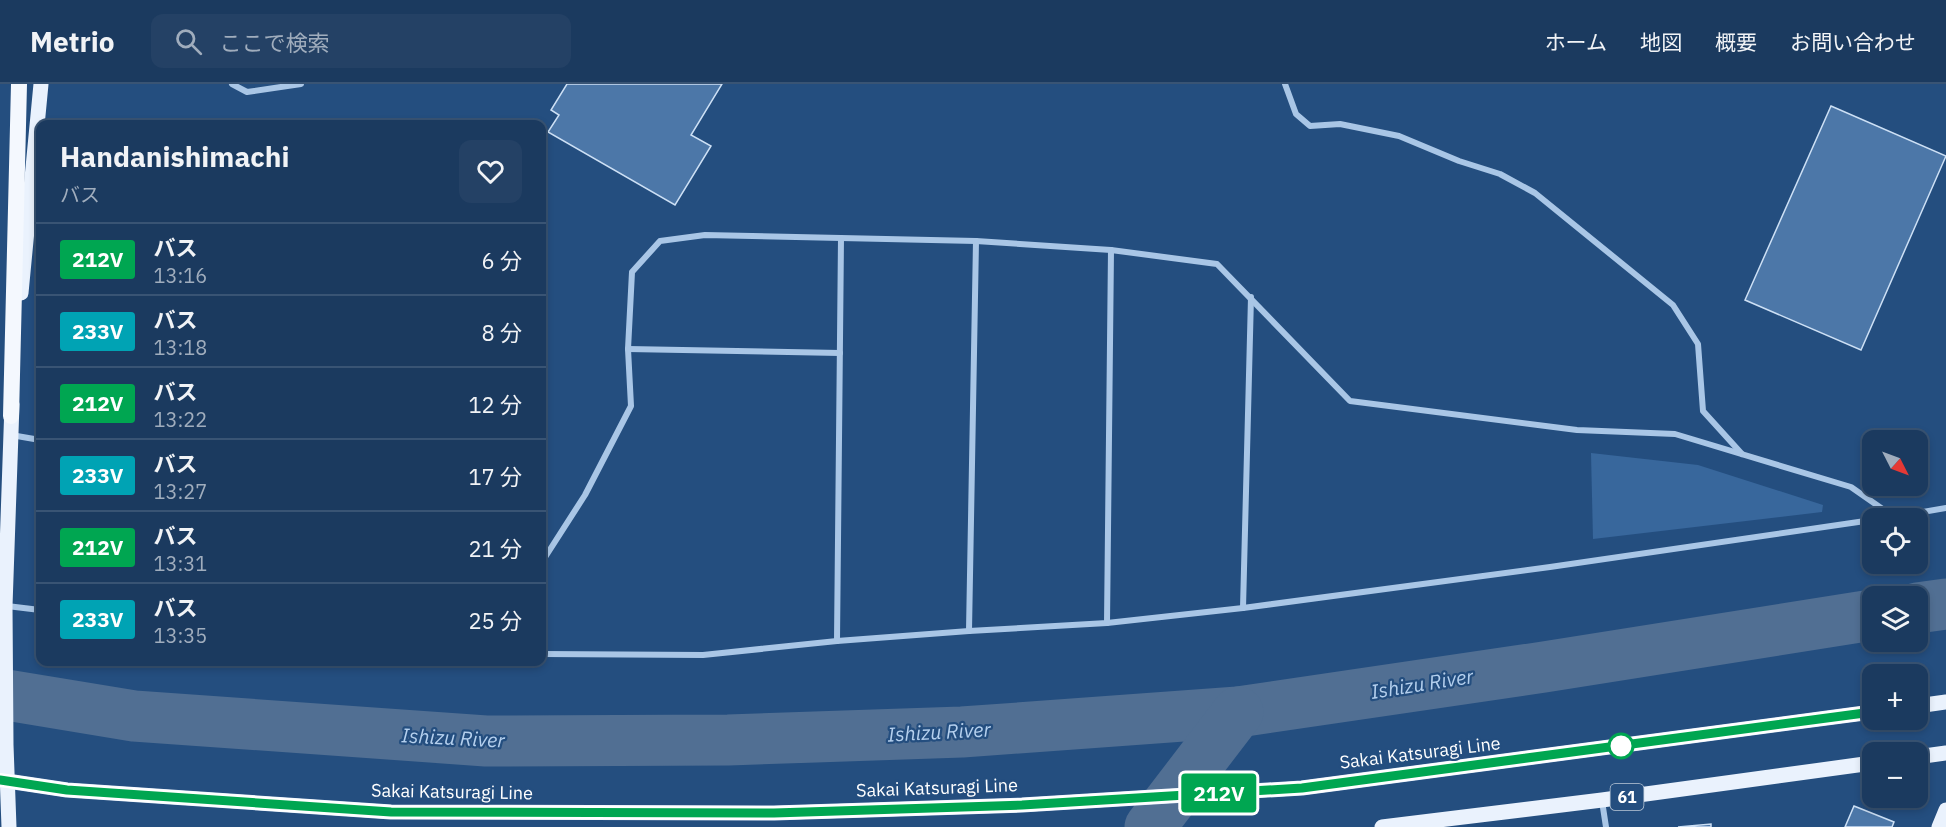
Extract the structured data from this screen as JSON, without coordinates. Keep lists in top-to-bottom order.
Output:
{
  "streets": {
    "main road": ["Sakai Katsuragi Line", "61"]
  },
  "water": ["Ishizu River"],
  "lines": ["bus line 212V"],
  "north": "bottom right",
  "page": {
    "header": "Metrio",
    "search": "ここで検索",
    "nav": [
      "ホーム",
      "地図",
      "概要",
      "お問い合わせ"
    ],
    "on_map": "212V",
    "heading": ["Handanishimachi", "バス"],
    "list": [
      {
        "mark": "212V",
        "name": "バス",
        "note": "13:16",
        "value": "6 分"
      },
      {
        "mark": "233V",
        "name": "バス",
        "note": "13:18",
        "value": "8 分"
      },
      {
        "mark": "212V",
        "name": "バス",
        "note": "13:22",
        "value": "12 分"
      },
      {
        "mark": "233V",
        "name": "バス",
        "note": "13:27",
        "value": "17 分"
      },
      {
        "mark": "212V",
        "name": "バス",
        "note": "13:31",
        "value": "21 分"
      },
      {
        "mark": "233V",
        "name": "バス",
        "note": "13:35",
        "value": "25 分"
      }
    ],
    "map_buttons": ["+", "−"]
  }
}
